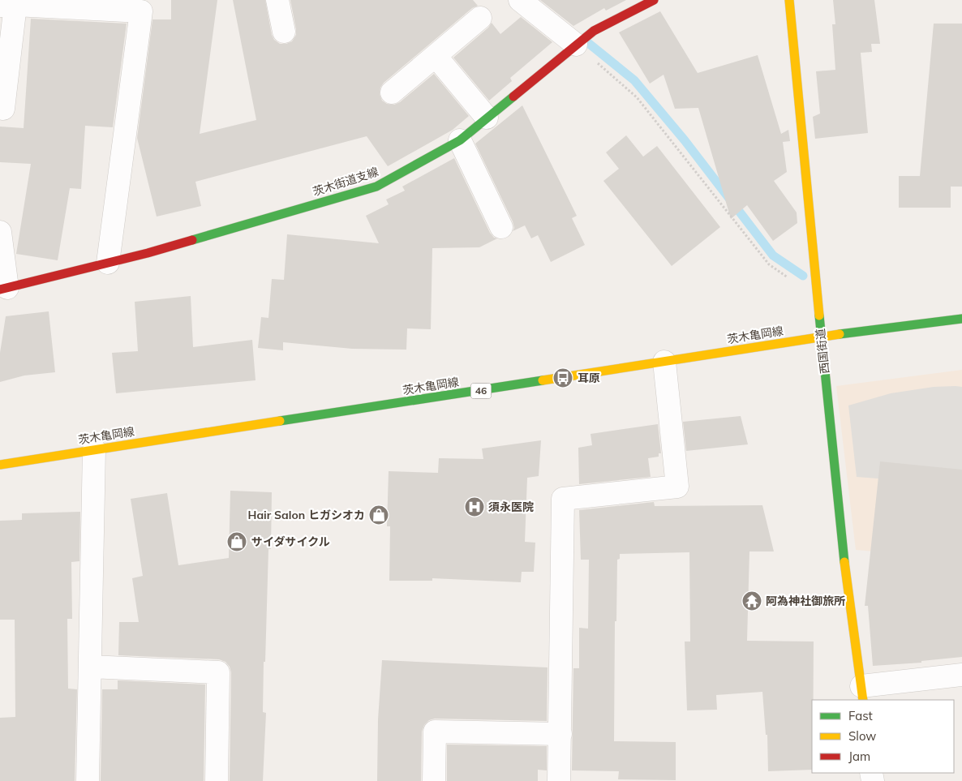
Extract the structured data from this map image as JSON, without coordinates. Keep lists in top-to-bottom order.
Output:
{
  "streets": {
    "street": [
      "茨木街道支線",
      "茨木亀岡線",
      "西国街道",
      "46"
    ]
  },
  "crossings": [
    ["茨木亀岡線", "西国街道"]
  ],
  "places": {
    "bus stop": ["耳原"],
    "hospital": ["須永医院"],
    "shop": ["Hair Salon ヒガシオカ", "サイダサイクル"],
    "temple": ["阿為神社御旅所"]
  },
  "legend": ["Fast", "Slow", "Jam"]
}
